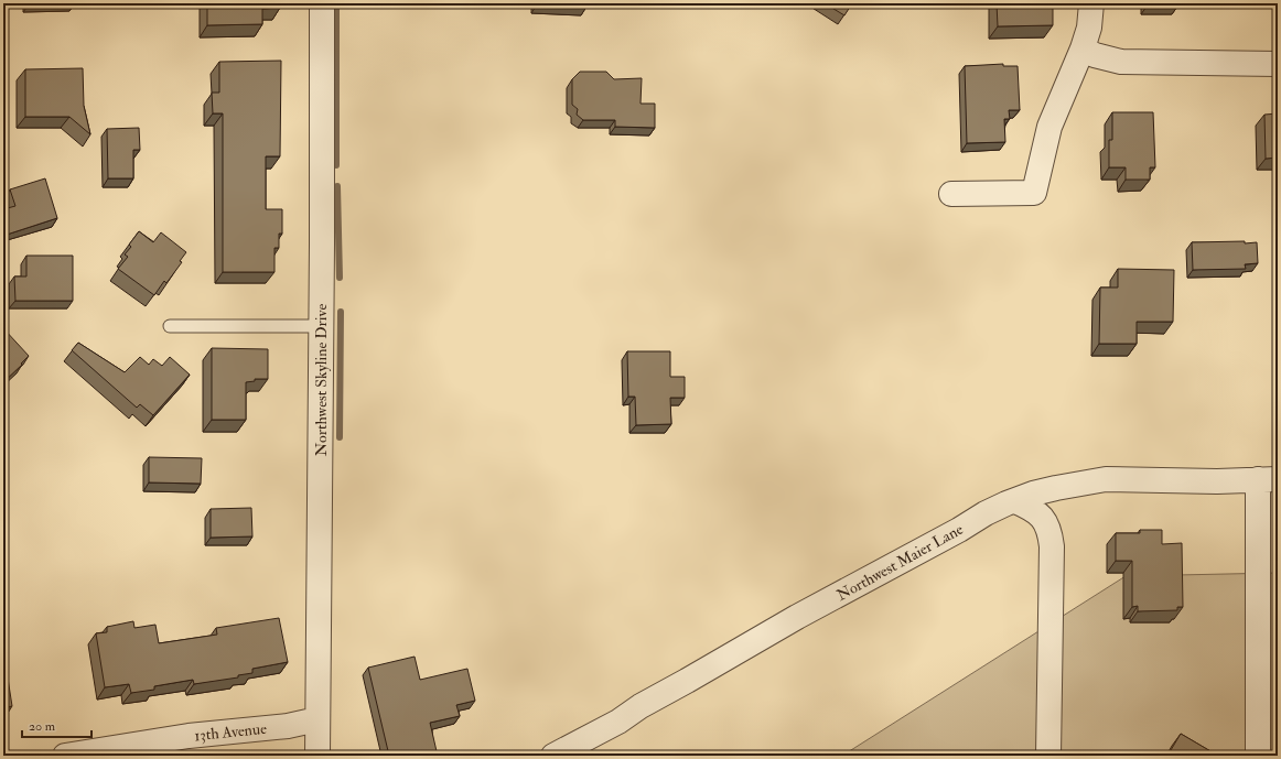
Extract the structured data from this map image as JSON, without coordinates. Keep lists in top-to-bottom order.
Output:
{
  "streets": {
    "street": ["Northwest Skyline Drive", "Northwest Maier Lane", "13th Avenue"]
  },
  "crossings": [
    ["Northwest Skyline Drive", "13th Avenue"]
  ],
  "scale_bar": "20 m"
}
